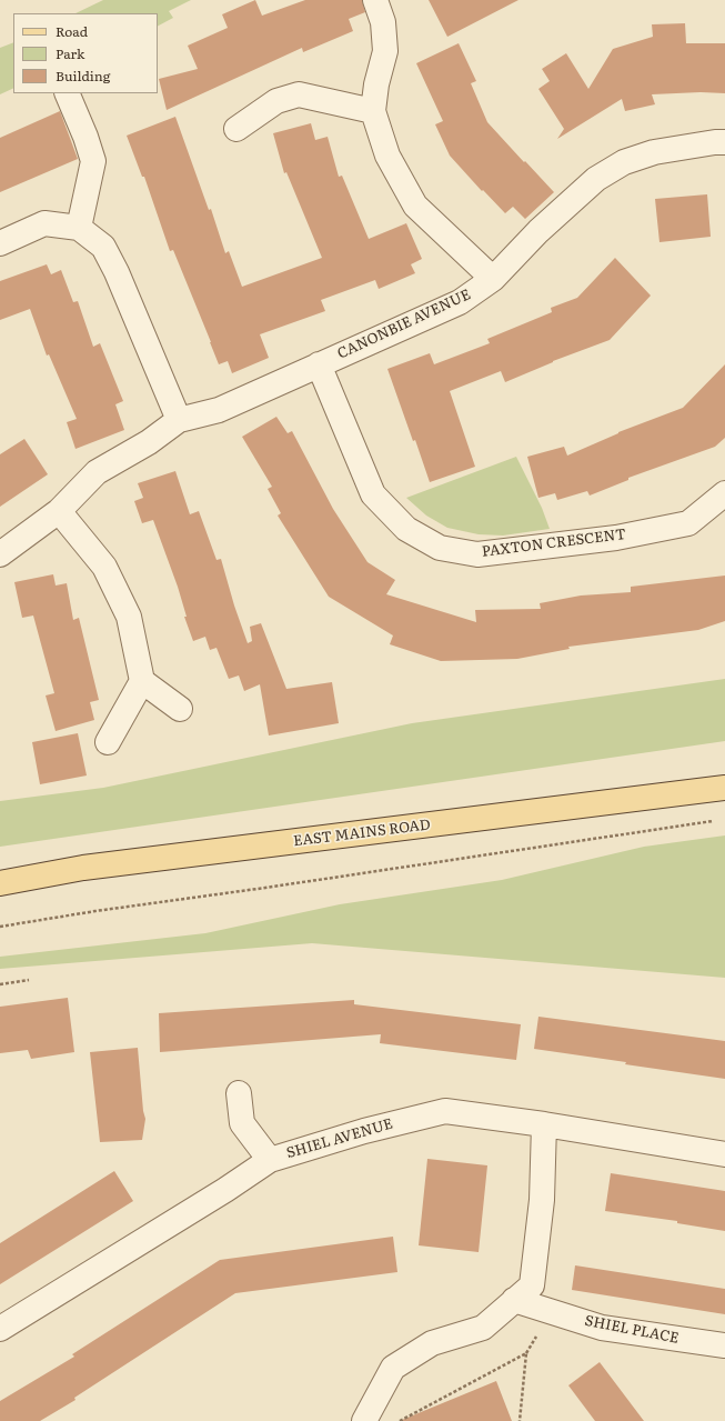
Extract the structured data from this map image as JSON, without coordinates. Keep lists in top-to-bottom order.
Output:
{
  "streets": {
    "main road": ["EAST MAINS ROAD"],
    "street": [
      "CANONBIE AVENUE",
      "PAXTON CRESCENT",
      "SHIEL AVENUE",
      "SHIEL PLACE"
    ]
  },
  "crossings": [
    ["CANONBIE AVENUE", "PAXTON CRESCENT"]
  ],
  "legend": ["Road", "Park", "Building"]
}
